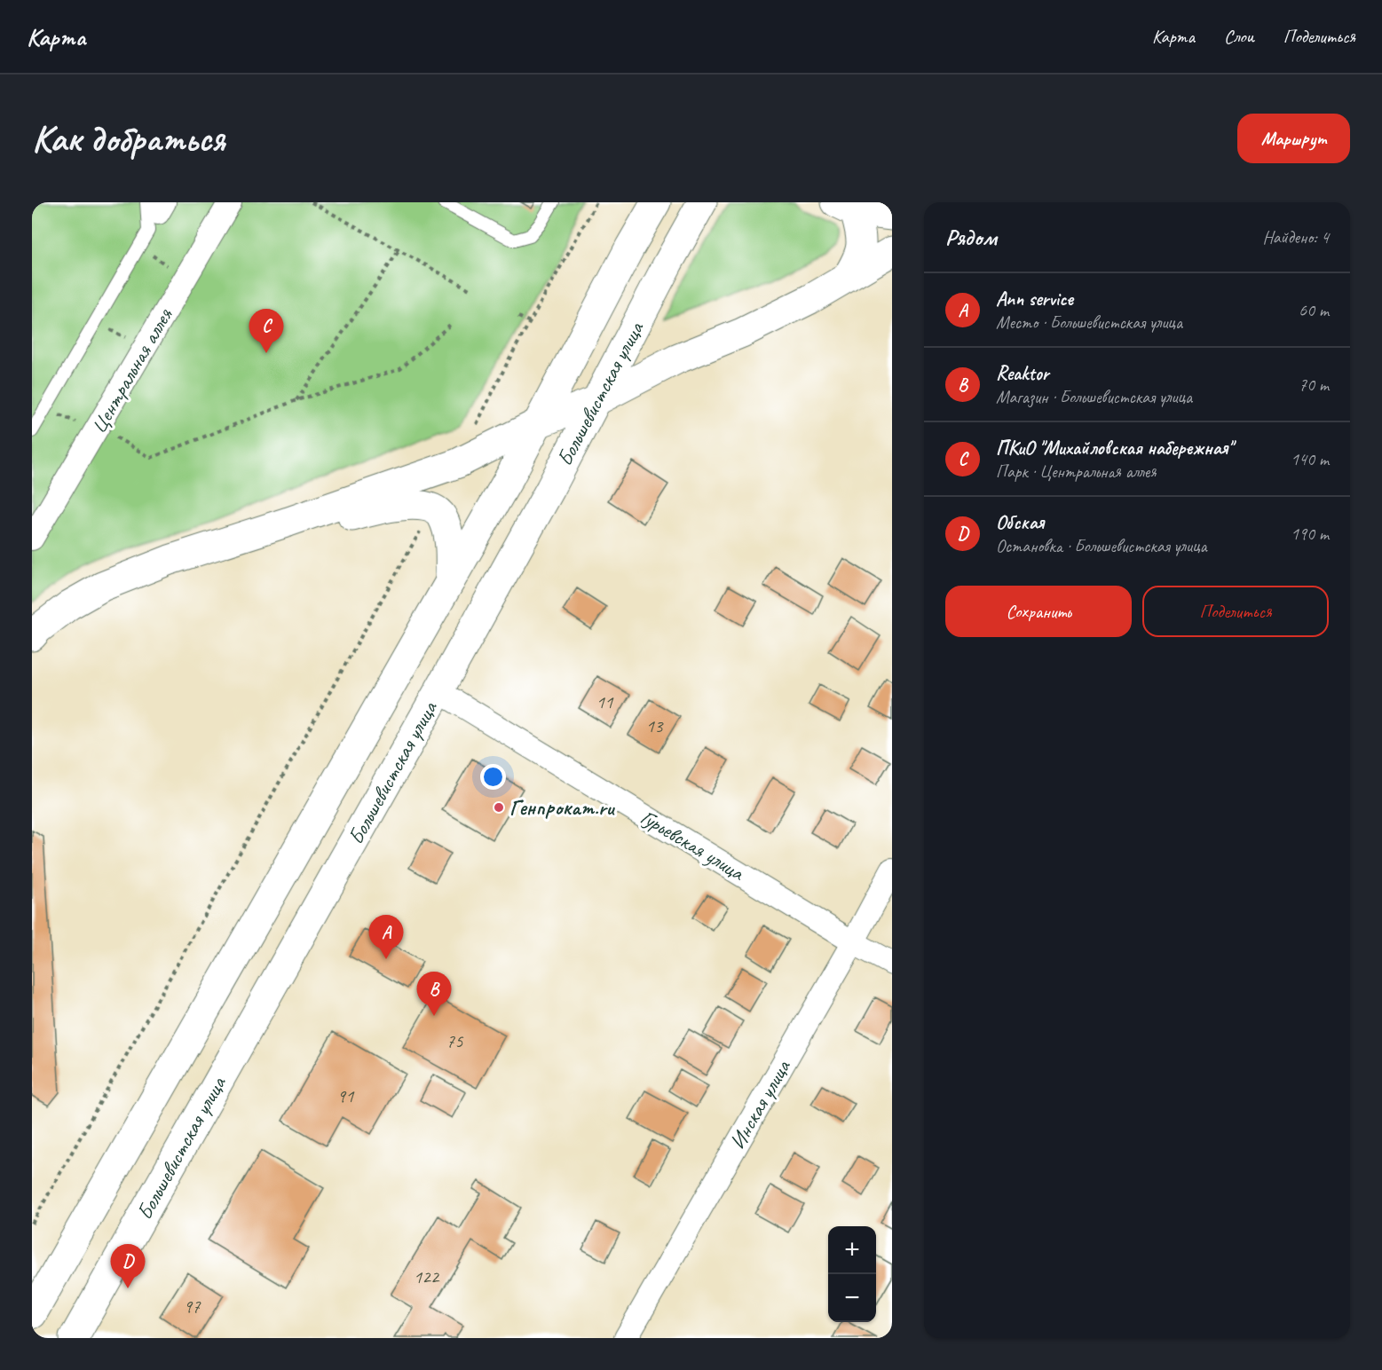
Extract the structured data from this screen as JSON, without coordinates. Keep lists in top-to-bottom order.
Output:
{
  "streets": {
    "main road": ["Большевистская улица"],
    "street": ["Центральная аллея", "Гурьевская улица", "Инская улица"]
  },
  "crossings": [
    ["Большевистская улица", "Гурьевская улица"],
    ["Гурьевская улица", "Инская улица"]
  ],
  "places": ["Генпрокат.ru"],
  "house_numbers": [
    "11",
    "13",
    "75",
    "91",
    "122",
    "97"
  ],
  "page": {
    "header": "Карта",
    "nav": ["Карта", "Слои", "Поделиться"],
    "buttons": [
      "Маршрут",
      ["Сохранить", "Поделиться"]
    ],
    "title": "Как добраться",
    "heading": ["Рядом", "Найдено: 4"],
    "list": [
      {
        "mark": "A",
        "name": "Ann service",
        "note": "Место · Большевистская улица",
        "value": "60 m"
      },
      {
        "mark": "B",
        "name": "Reaktor",
        "note": "Магазин · Большевистская улица",
        "value": "70 m"
      },
      {
        "mark": "C",
        "name": "ПКиО \"Михайловская набережная\"",
        "note": "Парк · Центральная аллея",
        "value": "140 m"
      },
      {
        "mark": "D",
        "name": "Обская",
        "note": "Остановка · Большевистская улица",
        "value": "190 m"
      }
    ],
    "pins": [
      "C",
      "A",
      "B",
      "D"
    ],
    "map_buttons": ["+", "−"]
  }
}
